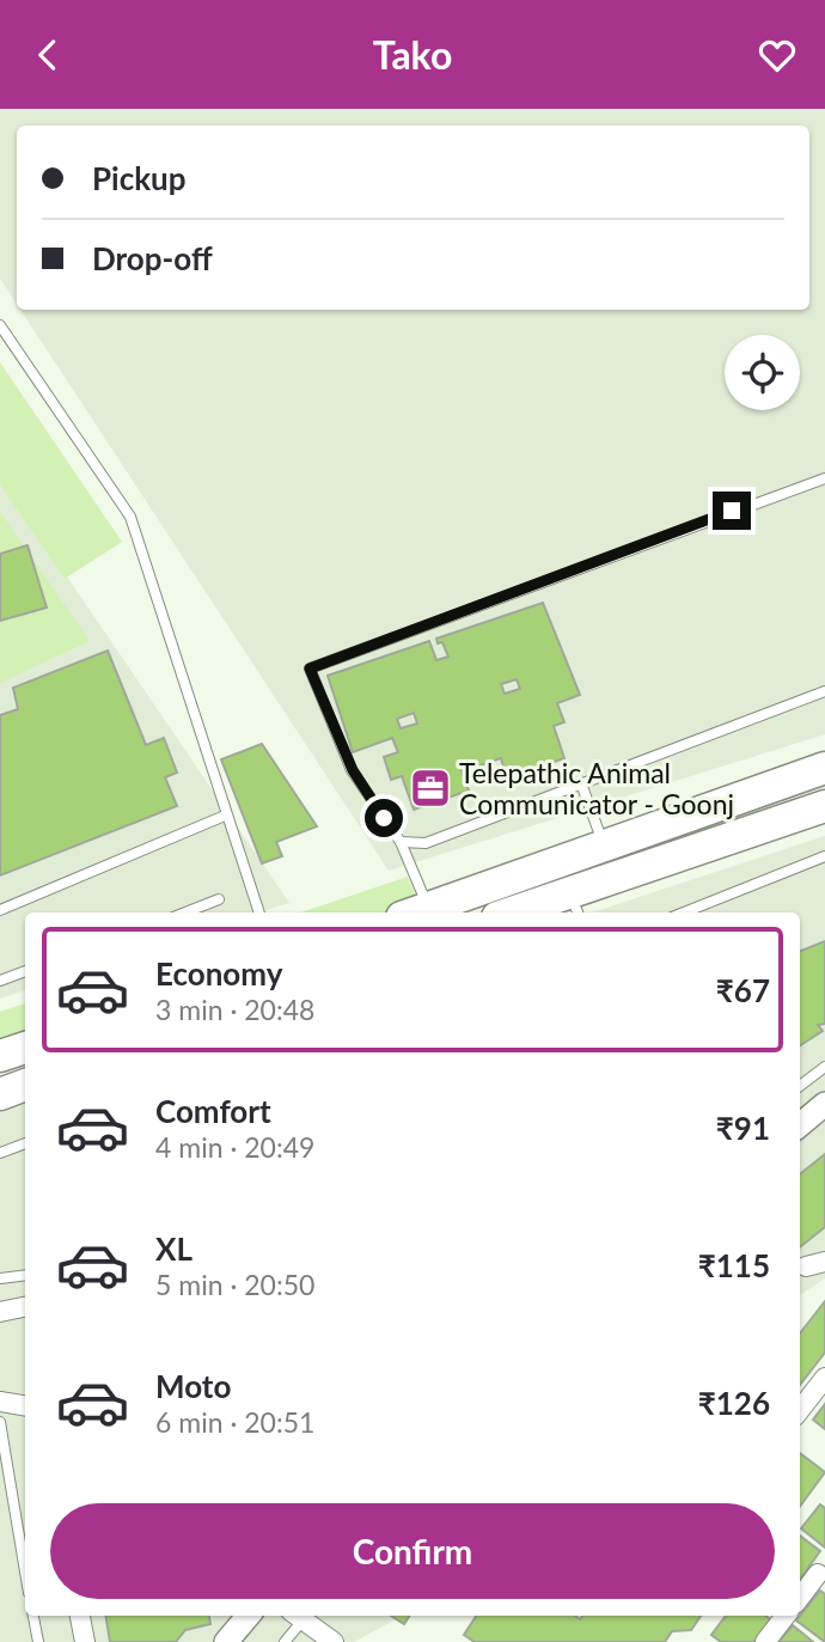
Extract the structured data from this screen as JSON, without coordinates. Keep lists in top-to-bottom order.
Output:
{
  "places": {
    "office": ["Telepathic Animal Communicator - Goonj"]
  },
  "page": {
    "header": "Tako",
    "banner": ["Pickup", "Drop-off"],
    "list": [
      {
        "name": "Economy",
        "note": "3 min · 20:48",
        "value": "₹67"
      },
      {
        "name": "Comfort",
        "note": "4 min · 20:49",
        "value": "₹91"
      },
      {
        "name": "XL",
        "note": "5 min · 20:50",
        "value": "₹115"
      },
      {
        "name": "Moto",
        "note": "6 min · 20:51",
        "value": "₹126"
      }
    ],
    "buttons": "Confirm"
  }
}
